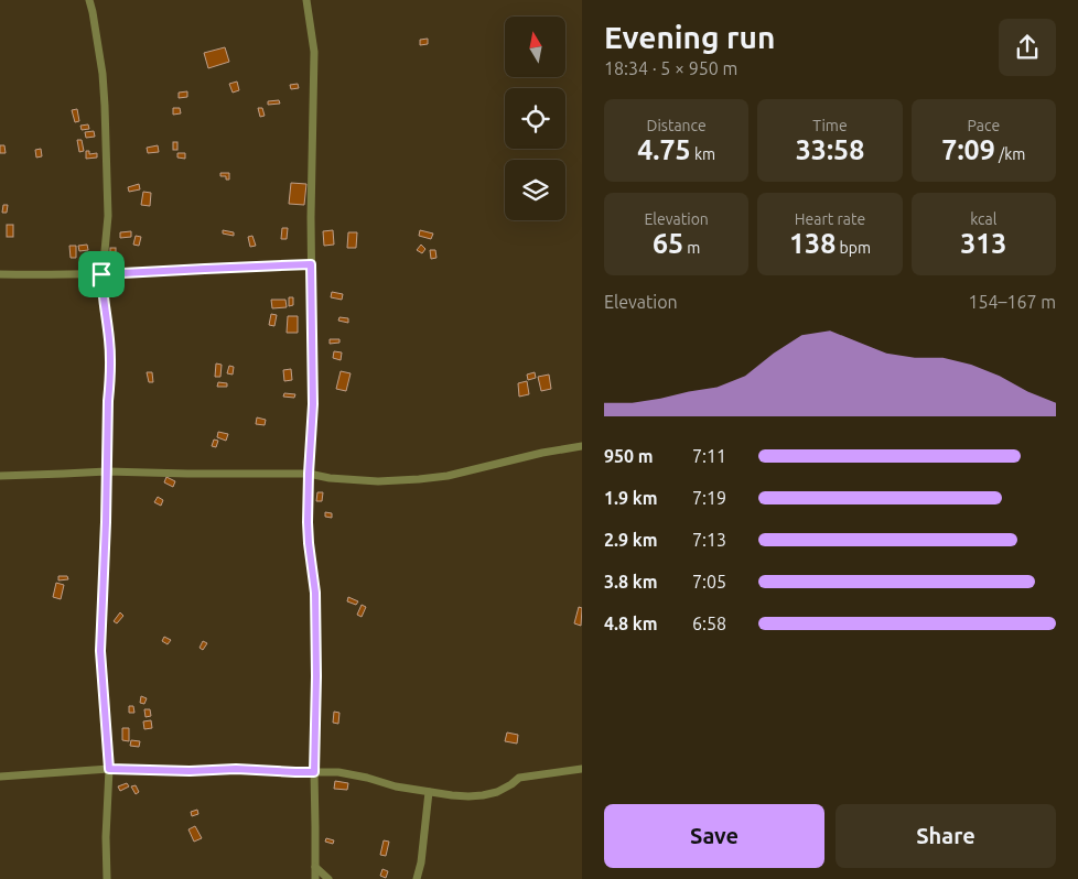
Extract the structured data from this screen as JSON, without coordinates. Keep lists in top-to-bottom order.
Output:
{
  "north": "top",
  "page": {
    "heading": ["Evening run", "18:34 · 5 × 950 m"],
    "stats": [
      ["Distance", "4.75 km"],
      ["Time", "33:58"],
      ["Pace", "7:09 /km"],
      ["Elevation", "65 m"],
      ["Heart rate", "138 bpm"],
      ["kcal", "313"]
    ],
    "chart": ["Elevation", "154–167 m"],
    "list": [
      {
        "name": "950 m",
        "note": "7:11"
      },
      {
        "name": "1.9 km",
        "note": "7:19"
      },
      {
        "name": "2.9 km",
        "note": "7:13"
      },
      {
        "name": "3.8 km",
        "note": "7:05"
      },
      {
        "name": "4.8 km",
        "note": "6:58"
      }
    ],
    "buttons": ["Save", "Share"]
  }
}
